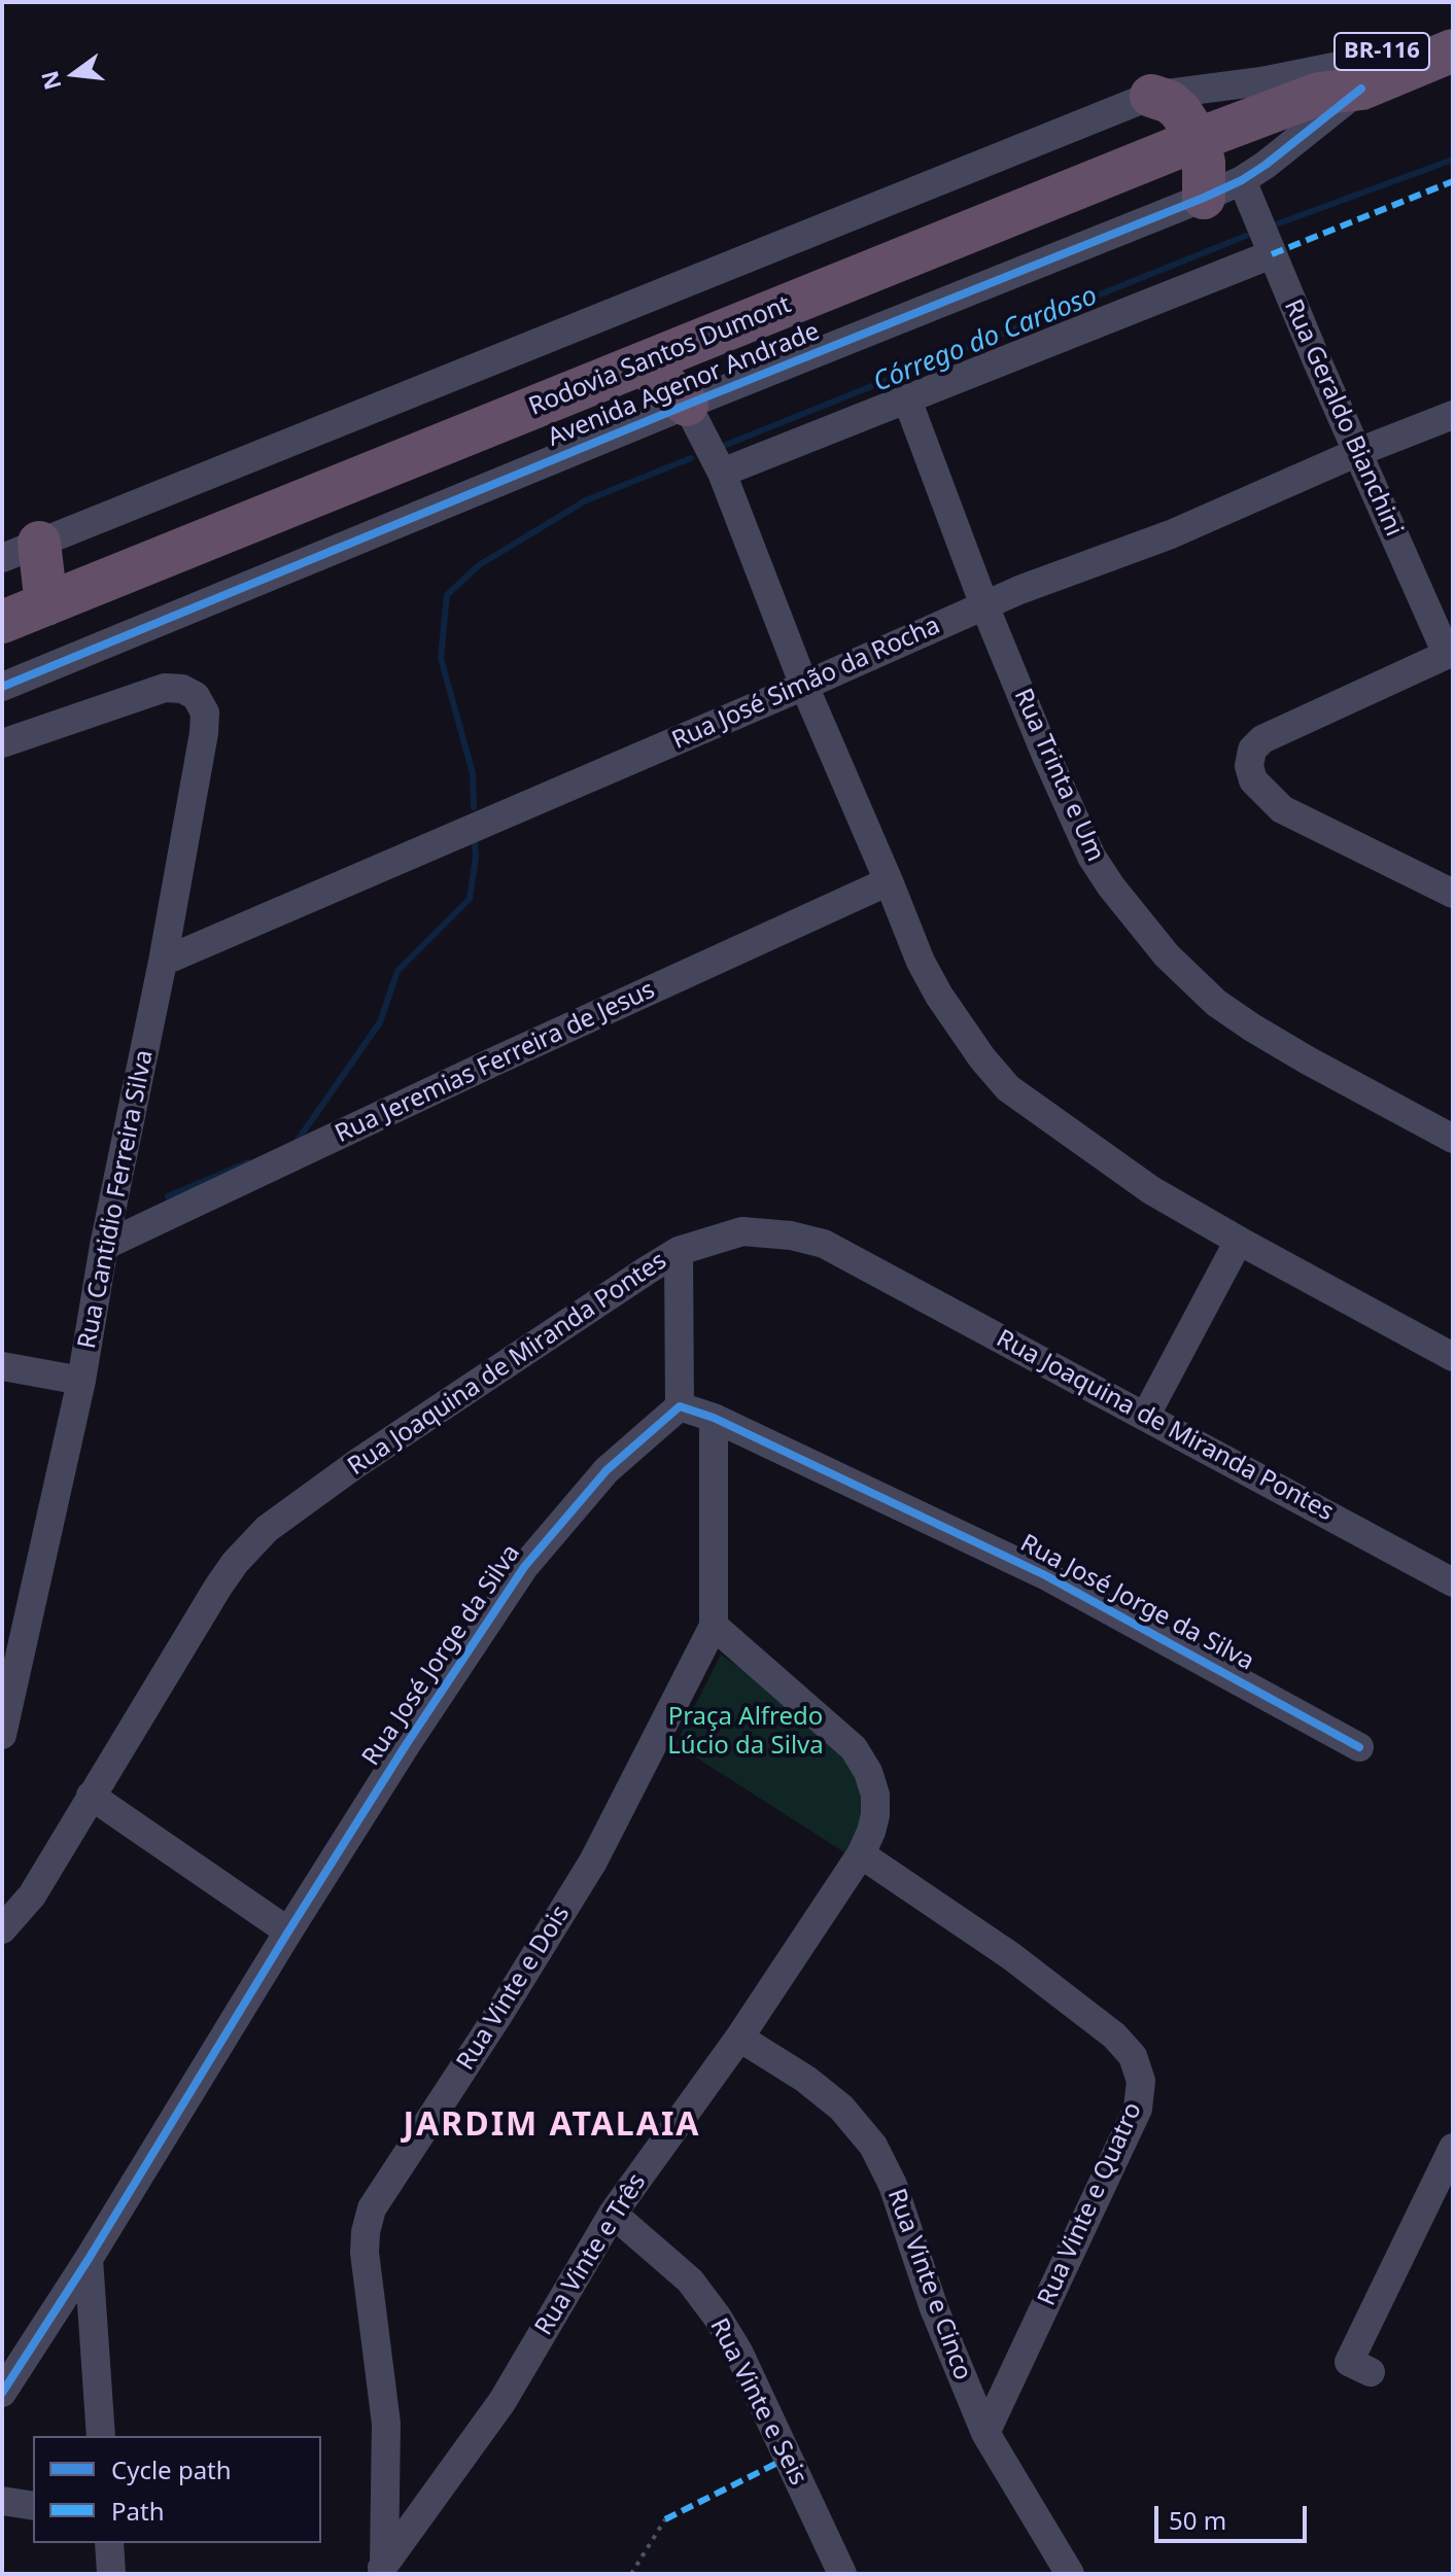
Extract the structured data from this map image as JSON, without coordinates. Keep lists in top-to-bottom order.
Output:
{
  "streets": {
    "highway": ["BR-116", "Rodovia Santos Dumont"],
    "street": [
      "Avenida Agenor Andrade",
      "Rua Geraldo Bianchini",
      "Rua José Simão da Rocha",
      "Rua Trinta e Um",
      "Rua Jeremias Ferreira de Jesus",
      "Rua Cantidio Ferreira Silva",
      "Rua Joaquina de Miranda Pontes",
      "Rua José Jorge da Silva",
      "Rua Vinte e Dois",
      "Rua Vinte e Quatro",
      "Rua Vinte e Três",
      "Rua Vinte e Cinco",
      "Rua Vinte e Seis"
    ]
  },
  "crossings": [
    ["Rodovia Santos Dumont", "Avenida Agenor Andrade"],
    ["Avenida Agenor Andrade", "Rua Geraldo Bianchini"],
    ["Rua Geraldo Bianchini", "Rua José Simão da Rocha"],
    ["Rua José Simão da Rocha", "Rua Trinta e Um"],
    ["Rua José Simão da Rocha", "Rua Cantidio Ferreira Silva"],
    ["Rua Jeremias Ferreira de Jesus", "Rua Cantidio Ferreira Silva"],
    ["Rua José Jorge da Silva", "Rua Vinte e Dois"],
    ["Rua Vinte e Dois", "Rua Vinte e Três"],
    ["Rua Vinte e Quatro", "Rua Vinte e Três"],
    ["Rua Vinte e Quatro", "Rua Vinte e Cinco"],
    ["Rua Vinte e Três", "Rua Vinte e Cinco"],
    ["Rua Vinte e Três", "Rua Vinte e Seis"]
  ],
  "districts": ["JARDIM ATALAIA"],
  "water": ["Córrego do Cardoso"],
  "parks": ["Praça Alfredo Lúcio da Silva"],
  "legend": ["Cycle path", "Path"],
  "scale_bar": "50 m",
  "north": "left"
}
